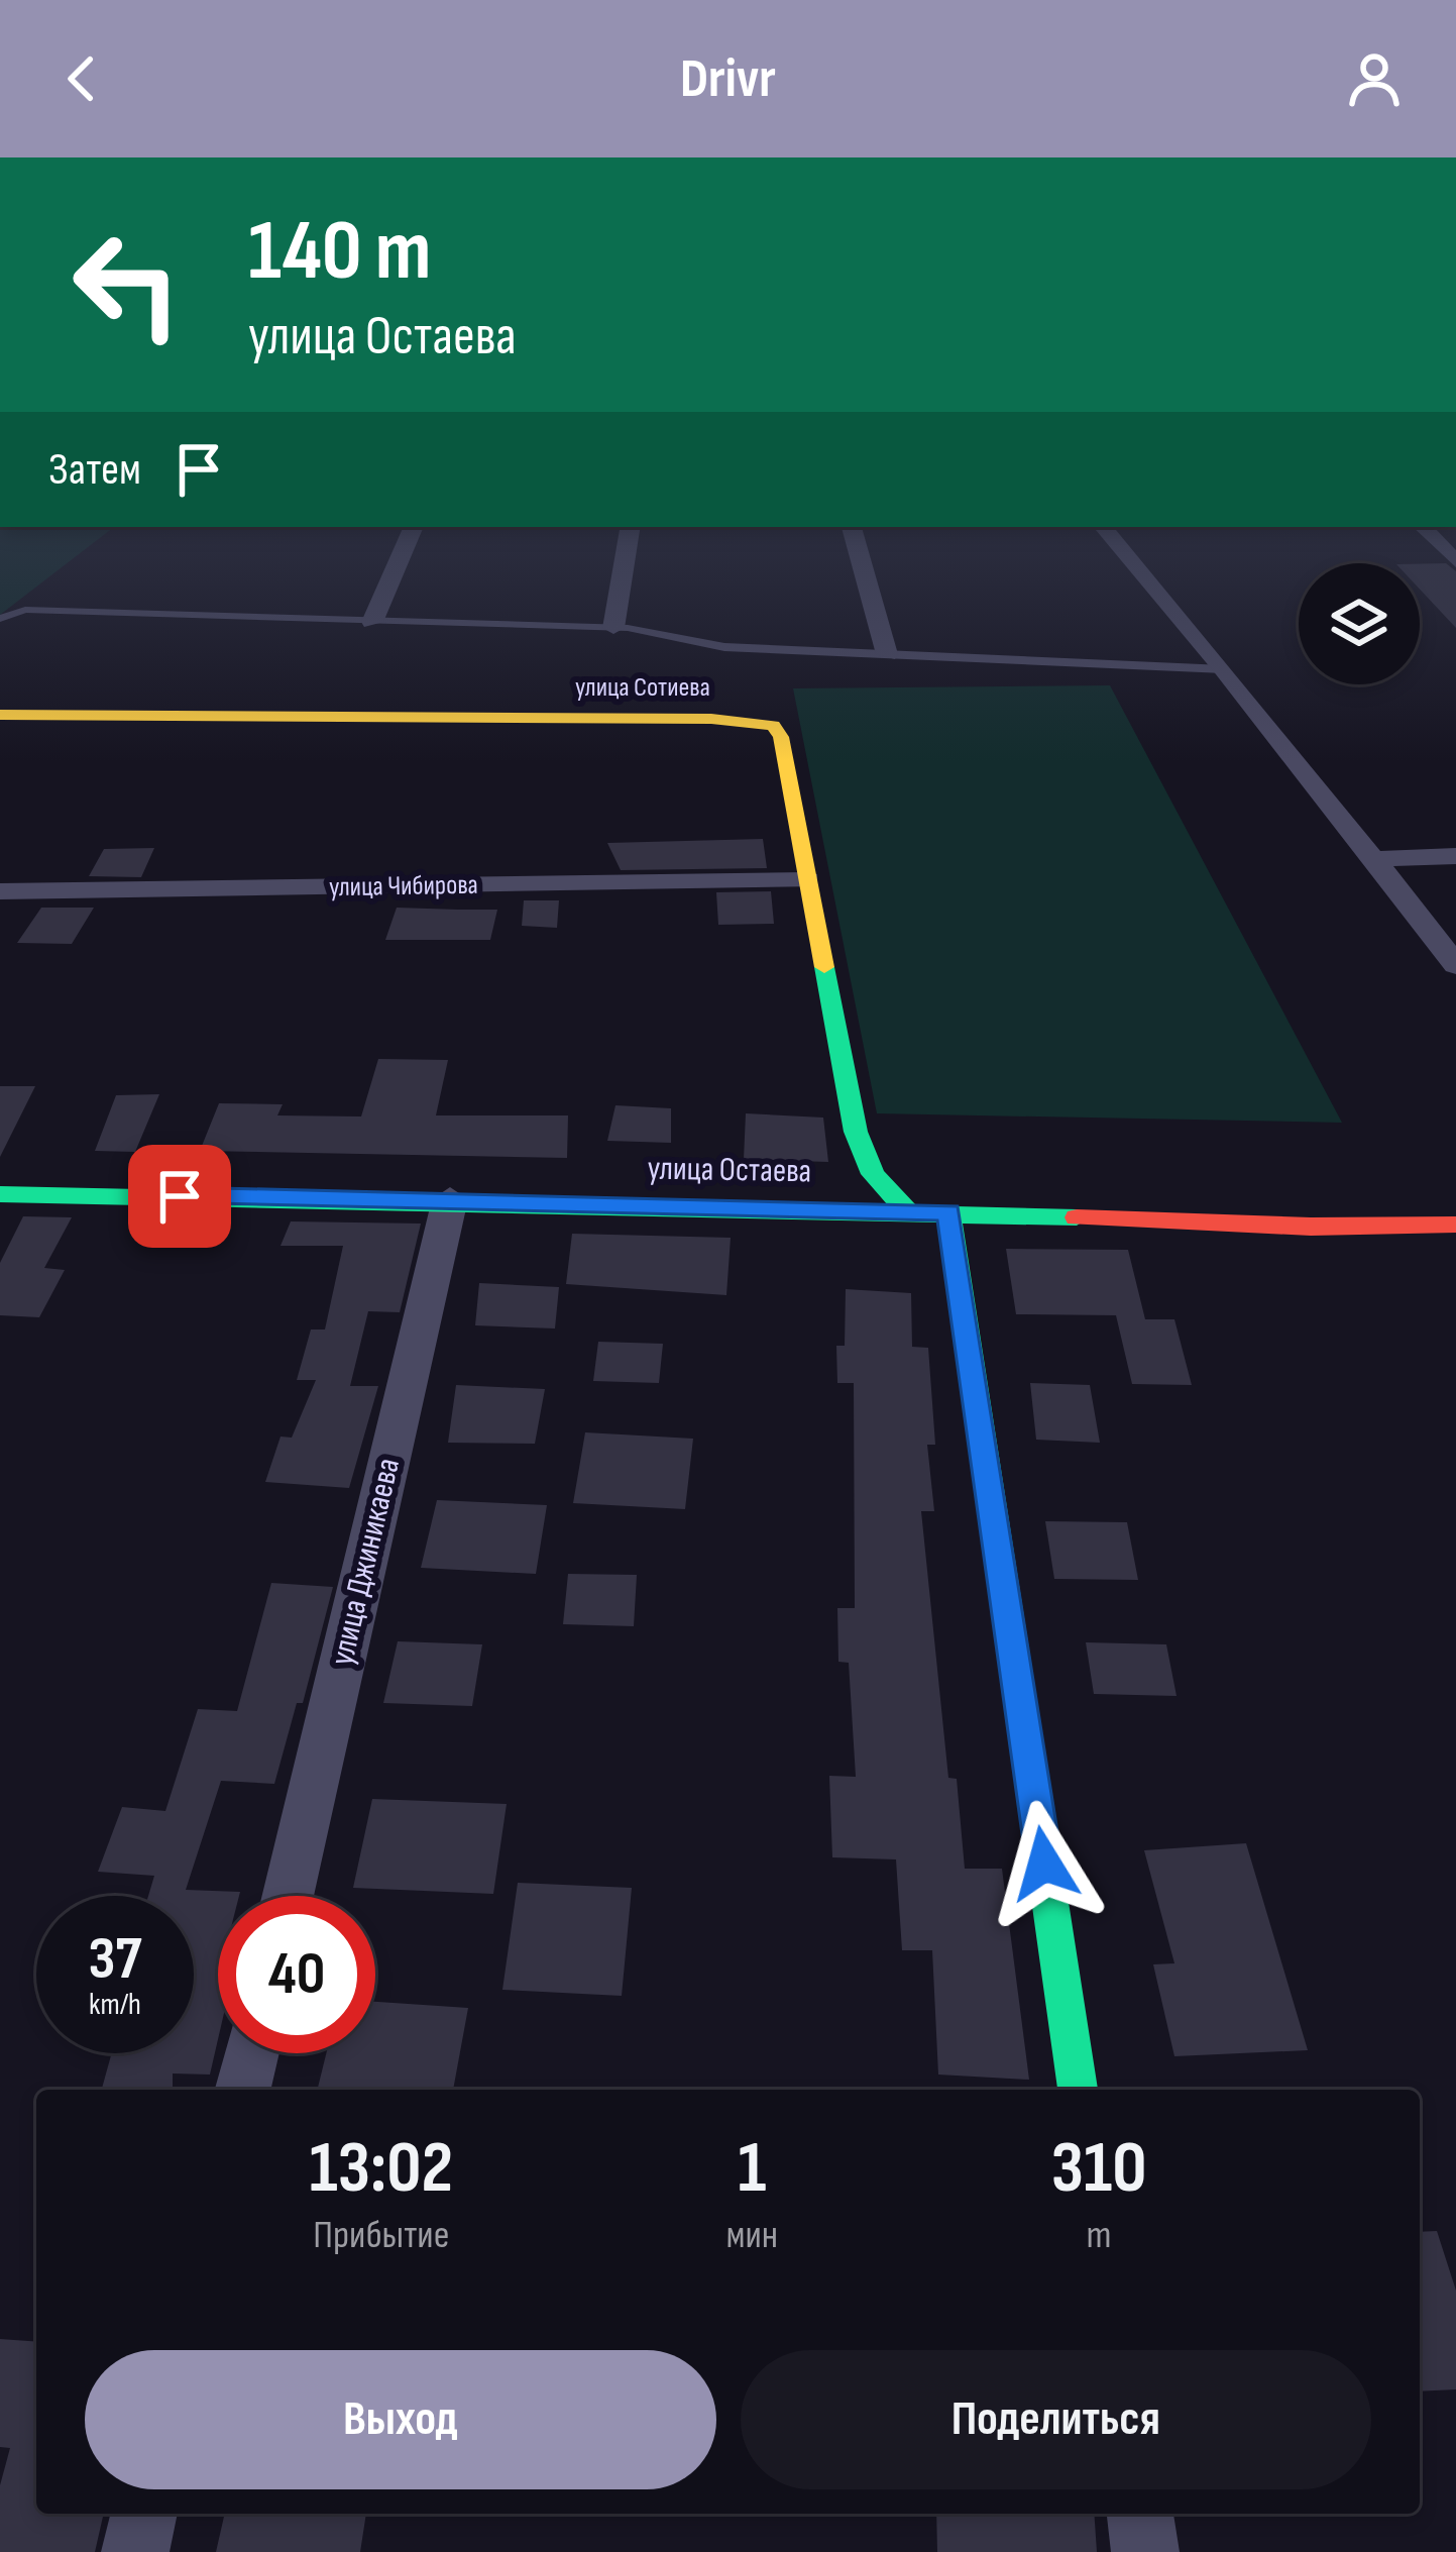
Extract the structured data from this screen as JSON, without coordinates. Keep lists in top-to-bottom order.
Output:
{
  "streets": {
    "street": [
      "улица Сотиева",
      "улица Чибирова",
      "улица Остаева",
      "улица Джиникаева"
    ]
  },
  "crossings": [
    ["улица Сотиева", "улица Чибирова"],
    ["улица Сотиева", "улица Остаева"],
    ["улица Остаева", "улица Джиникаева"]
  ],
  "page": {
    "header": "Drivr",
    "turn": ["140 m", "улица Остаева"],
    "then": "Затем",
    "speed": "37 km/h",
    "limit": "40",
    "eta": [
      "13:02",
      "Прибытие",
      "1",
      "мин",
      "310",
      "m"
    ],
    "buttons": ["Выход", "Поделиться"]
  }
}
